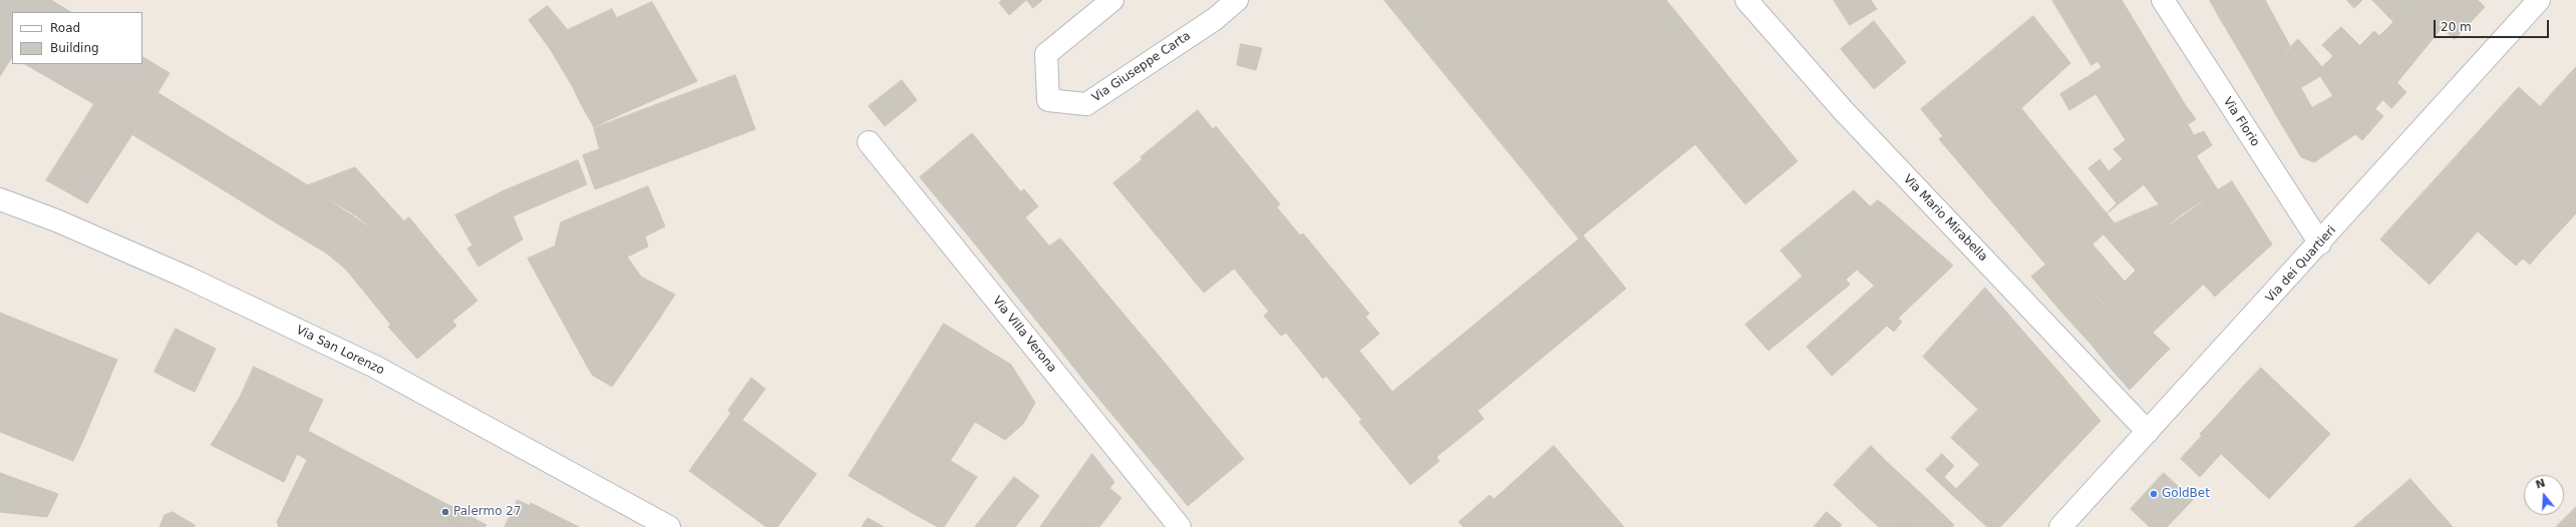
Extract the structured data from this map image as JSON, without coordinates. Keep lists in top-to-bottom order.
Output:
{
  "streets": {
    "street": [
      "Via Giuseppe Carta",
      "Via Florio",
      "Via Mario Mirabella",
      "Via dei Quartieri",
      "Via Villa Verona",
      "Via San Lorenzo"
    ]
  },
  "crossings": [
    ["Via Florio", "Via dei Quartieri"],
    ["Via Mario Mirabella", "Via dei Quartieri"]
  ],
  "places": ["GoldBet", "Palermo 27"],
  "legend": ["Road", "Building"],
  "scale_bar": "20 m",
  "north": "top"
}
